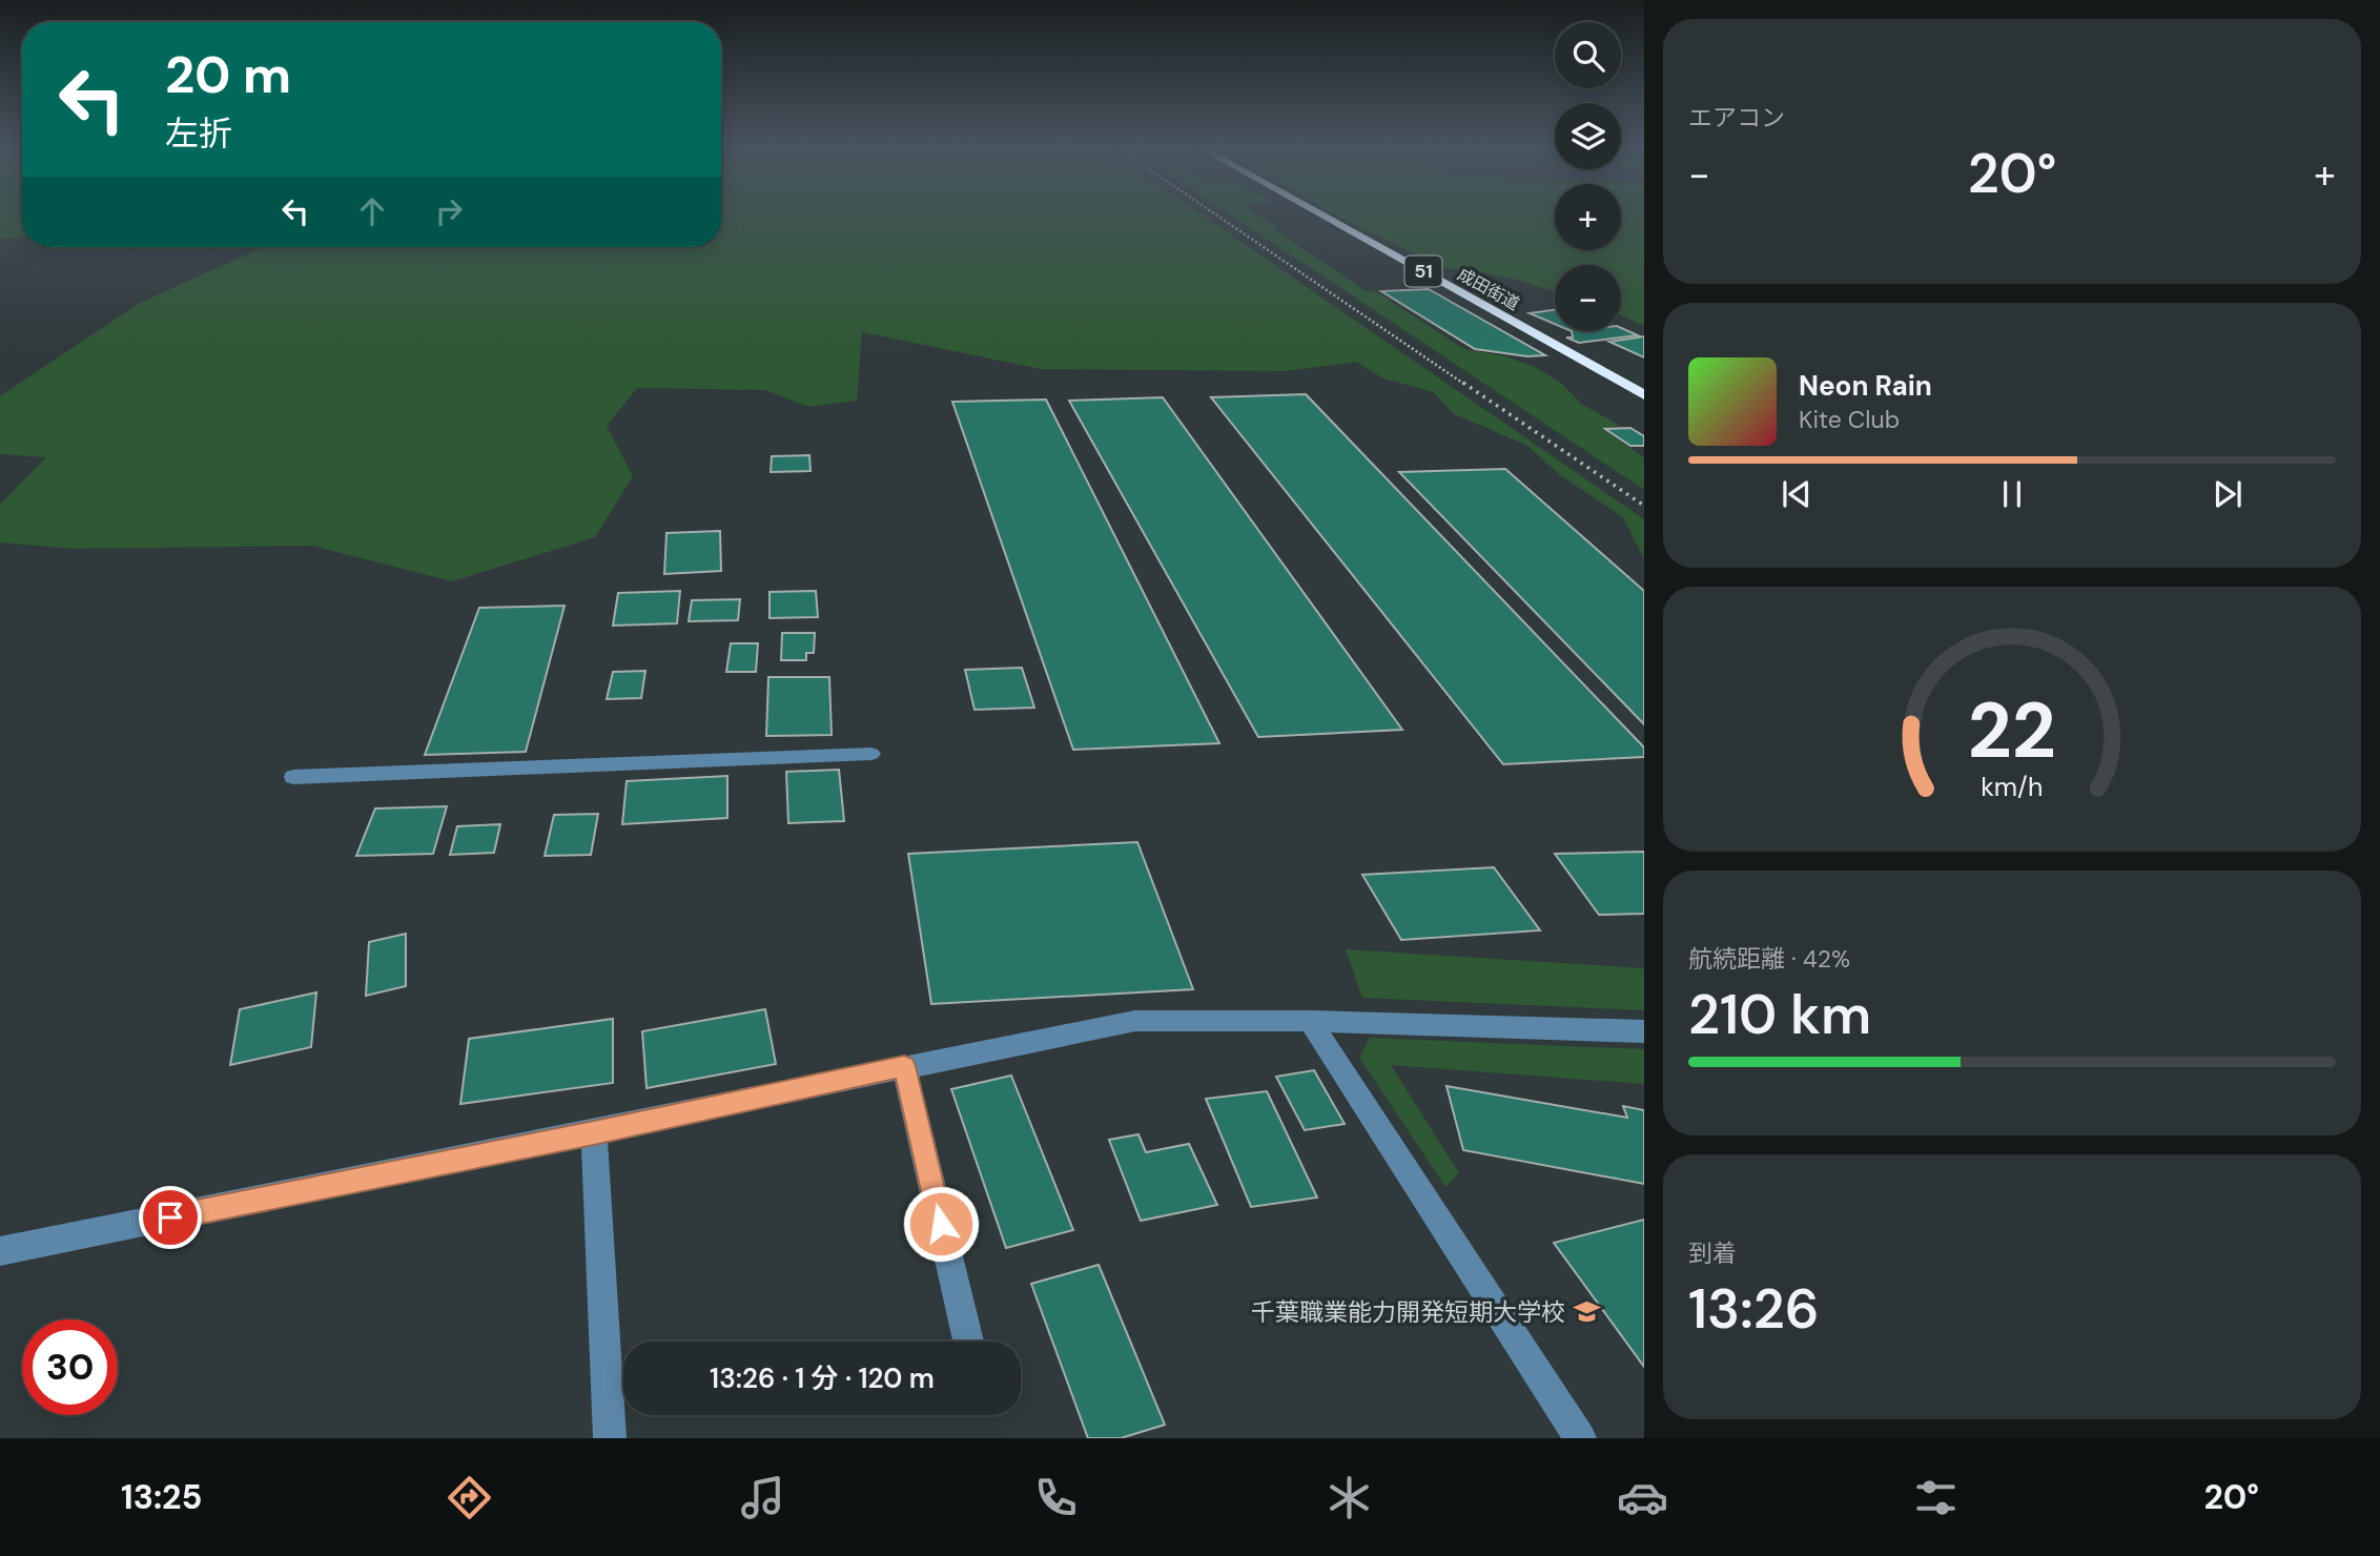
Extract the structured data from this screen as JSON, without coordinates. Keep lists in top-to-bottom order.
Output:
{
  "streets": {
    "highway": ["51", "成田街道"]
  },
  "places": {
    "school or university": ["千葉職業能力開発短期大学校"]
  },
  "page": {
    "tile": [
      "エアコン",
      ["航続距離 · 42%", "210 km"],
      ["到着", "13:26"]
    ],
    "map_buttons": ["+", "−"],
    "turn": ["20 m", "左折"],
    "heat": ["−", "20°", "+"],
    "song": ["Neon Rain", "Kite Club"],
    "limit": "30",
    "trip": "13:26 · 1 分 · 120 m",
    "tabs": ["13:25", "20°"],
    "gauge": ["22", "km/h"]
  }
}
